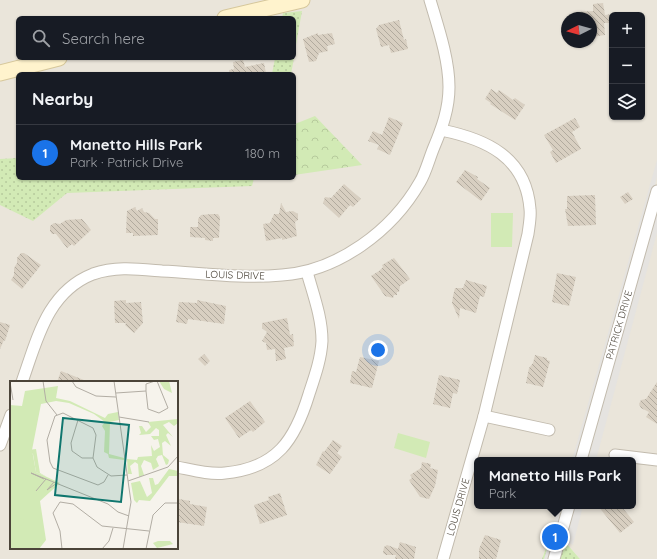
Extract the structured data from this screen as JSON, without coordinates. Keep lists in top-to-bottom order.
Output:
{
  "streets": {
    "street": ["LOUIS DRIVE", "PATRICK DRIVE"]
  },
  "north": "left",
  "page": {
    "map_buttons": ["+", "−"],
    "search": "Search here",
    "heading": "Nearby",
    "list": [
      {
        "mark": "1",
        "name": "Manetto Hills Park",
        "note": "Park · Patrick Drive",
        "value": "180 m"
      }
    ],
    "popup": ["Manetto Hills Park", "Park"],
    "pins": "1"
  }
}
